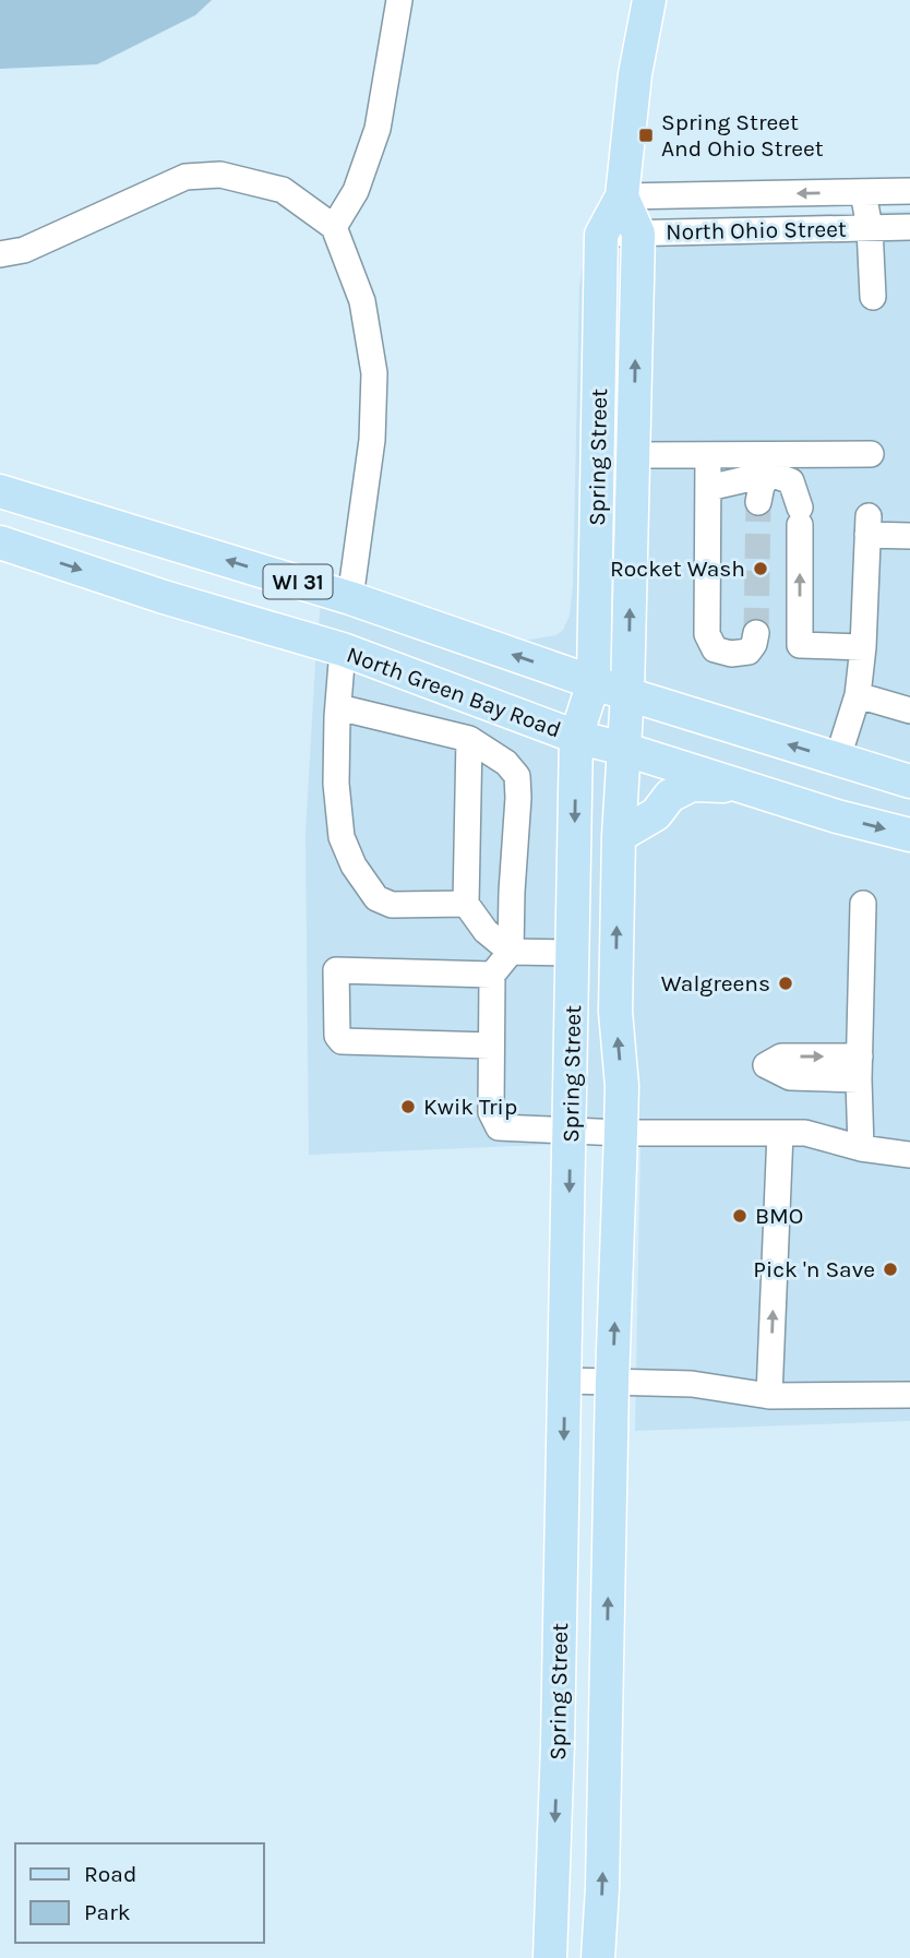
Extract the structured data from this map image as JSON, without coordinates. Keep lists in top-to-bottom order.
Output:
{
  "streets": {
    "main road": ["Spring Street", "WI 31", "North Green Bay Road"],
    "street": ["North Ohio Street"]
  },
  "crossings": [
    ["North Ohio Street", "Spring Street"],
    ["Spring Street", "WI 31"],
    ["Spring Street", "North Green Bay Road"]
  ],
  "places": {
    "transit": ["Spring Street And Ohio Street"],
    "other": [
      "Rocket Wash",
      "Walgreens",
      "Kwik Trip",
      "BMO",
      "Pick 'n Save"
    ]
  },
  "legend": ["Road", "Park"]
}
